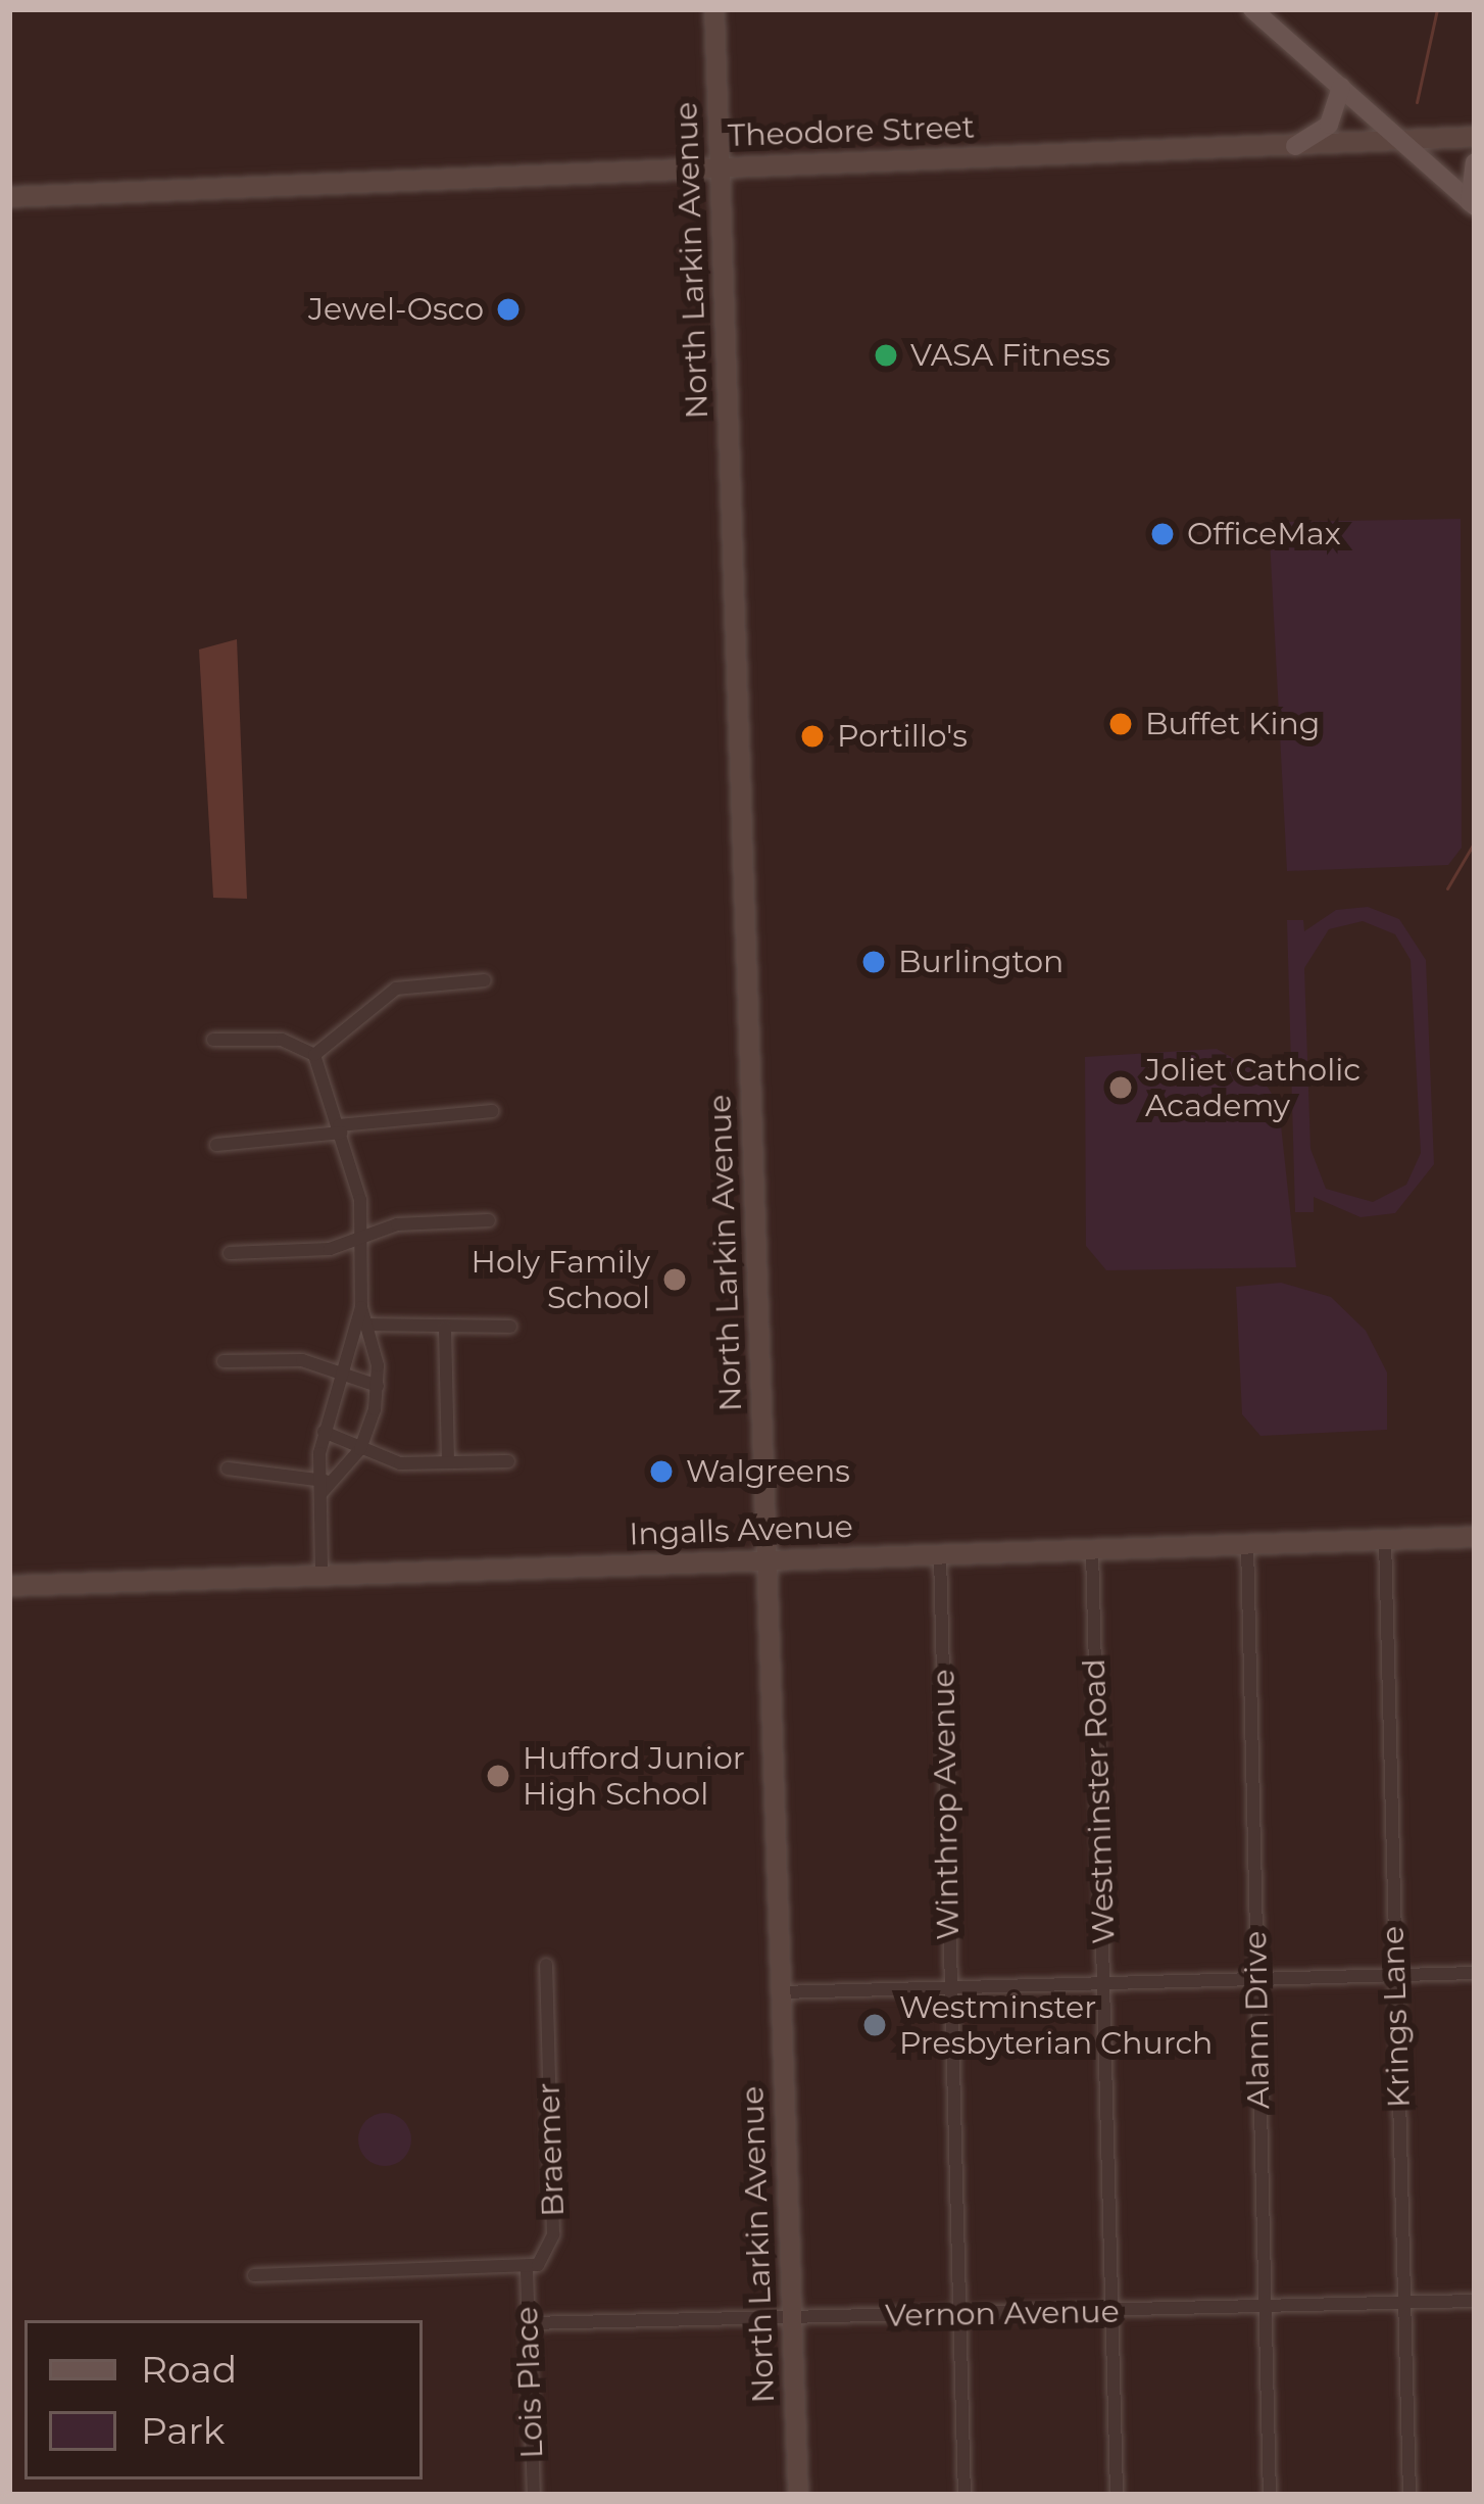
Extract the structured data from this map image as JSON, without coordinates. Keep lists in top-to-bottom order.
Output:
{
  "streets": {
    "main road": ["Theodore Street", "North Larkin Avenue", "Ingalls Avenue"],
    "street": [
      "Westminster Road",
      "Winthrop Avenue",
      "Krings Lane",
      "Alann Drive",
      "Braemer",
      "Vernon Avenue",
      "Lois Place"
    ]
  },
  "crossings": [
    ["Theodore Street", "North Larkin Avenue"],
    ["North Larkin Avenue", "Ingalls Avenue"],
    ["North Larkin Avenue", "Vernon Avenue"],
    ["Ingalls Avenue", "Westminster Road"],
    ["Ingalls Avenue", "Winthrop Avenue"],
    ["Ingalls Avenue", "Krings Lane"],
    ["Ingalls Avenue", "Alann Drive"],
    ["Westminster Road", "Vernon Avenue"],
    ["Winthrop Avenue", "Vernon Avenue"],
    ["Krings Lane", "Vernon Avenue"],
    ["Alann Drive", "Vernon Avenue"],
    ["Braemer", "Lois Place"],
    ["Vernon Avenue", "Lois Place"]
  ],
  "places": [
    "Jewel-Osco",
    "VASA Fitness",
    "OfficeMax",
    "Buffet King",
    "Portillo's",
    "Burlington",
    "Joliet Catholic Academy",
    "Holy Family School",
    "Walgreens",
    "Hufford Junior High School",
    "Westminster Presbyterian Church"
  ],
  "legend": ["Road", "Park"]
}
